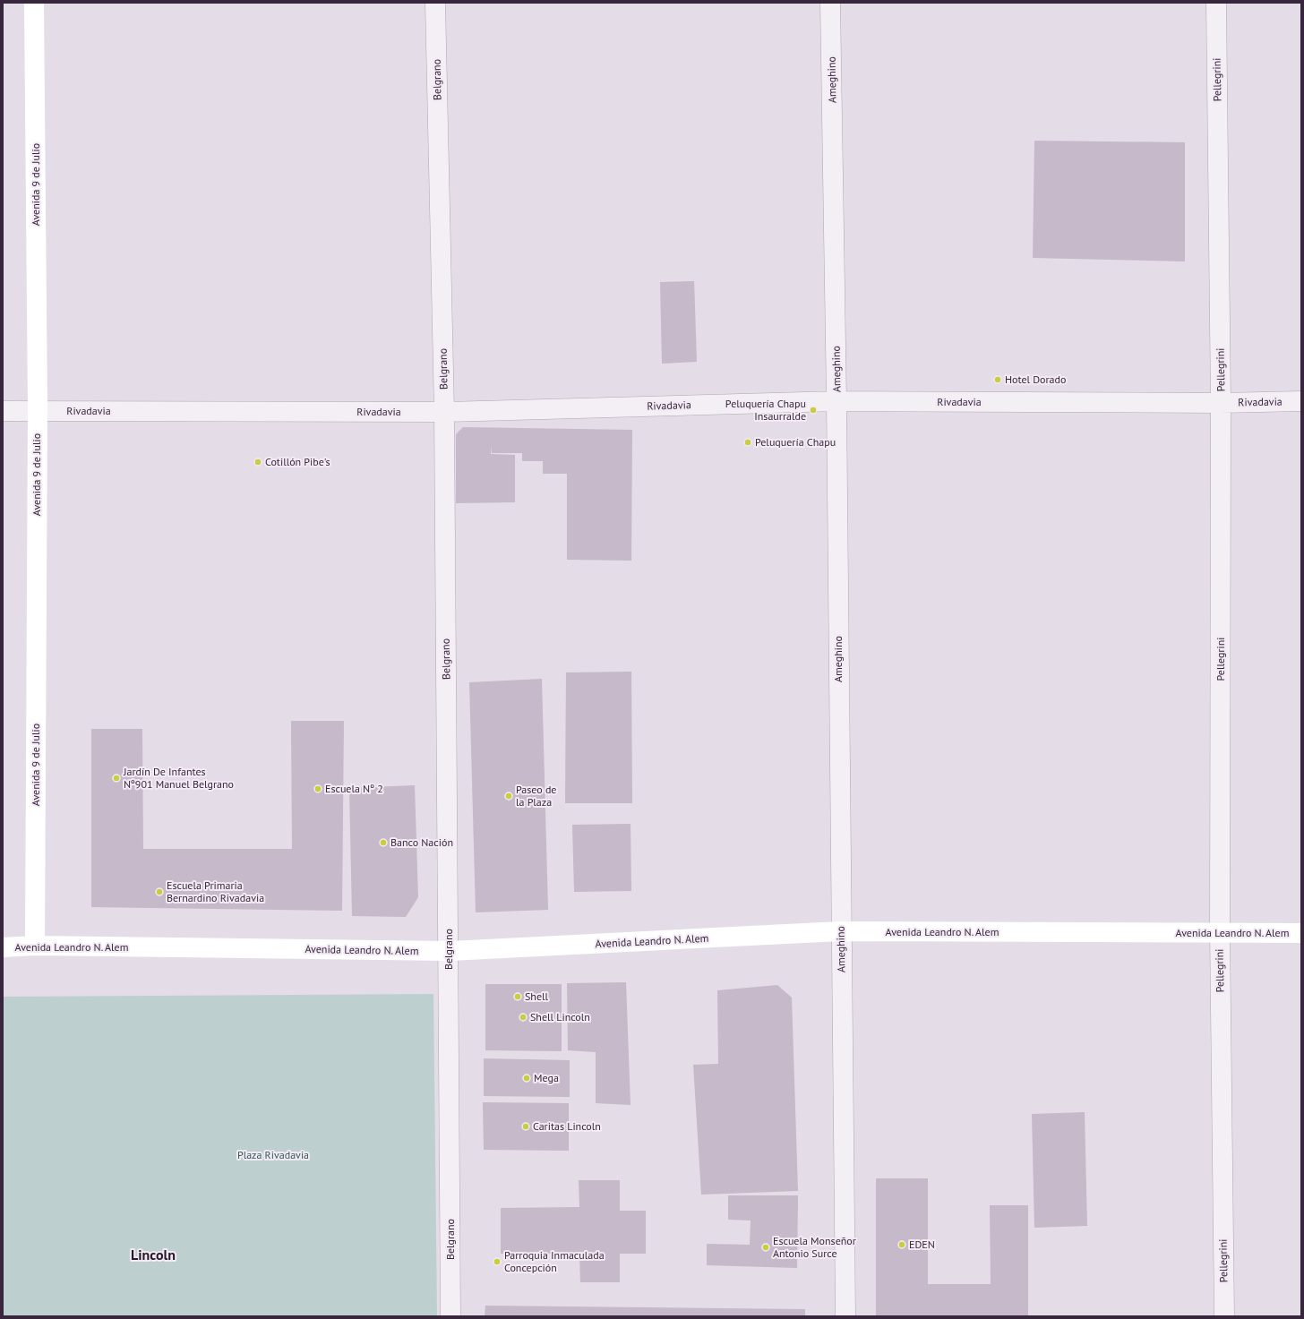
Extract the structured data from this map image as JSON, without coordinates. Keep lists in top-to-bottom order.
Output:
{
  "streets": {
    "main road": ["Avenida 9 de Julio", "Avenida Leandro N. Alem"],
    "street": [
      "Belgrano",
      "Ameghino",
      "Pellegrini",
      "Rivadavia"
    ]
  },
  "crossings": [
    ["Belgrano", "Rivadavia"],
    ["Belgrano", "Avenida Leandro N. Alem"],
    ["Ameghino", "Rivadavia"],
    ["Ameghino", "Avenida Leandro N. Alem"],
    ["Pellegrini", "Rivadavia"],
    ["Pellegrini", "Avenida Leandro N. Alem"],
    ["Avenida 9 de Julio", "Rivadavia"],
    ["Avenida 9 de Julio", "Avenida Leandro N. Alem"]
  ],
  "districts": ["Lincoln"],
  "parks": ["Plaza Rivadavia"],
  "places": [
    "Hotel Dorado",
    "Peluquería Chapu Insaurralde",
    "Peluquería Chapu",
    "Cotillón Pibe's",
    "Jardín De Infantes Nº901 Manuel Belgrano",
    "Escuela Nº 2",
    "Paseo de la Plaza",
    "Banco Nación",
    "Escuela Primaria Bernardino Rivadavia",
    "Shell",
    "Shell Lincoln",
    "Mega",
    "Caritas Lincoln",
    "EDEN",
    "Escuela Monseñor Antonio Surce",
    "Parroquia Inmaculada Concepción"
  ]
}
